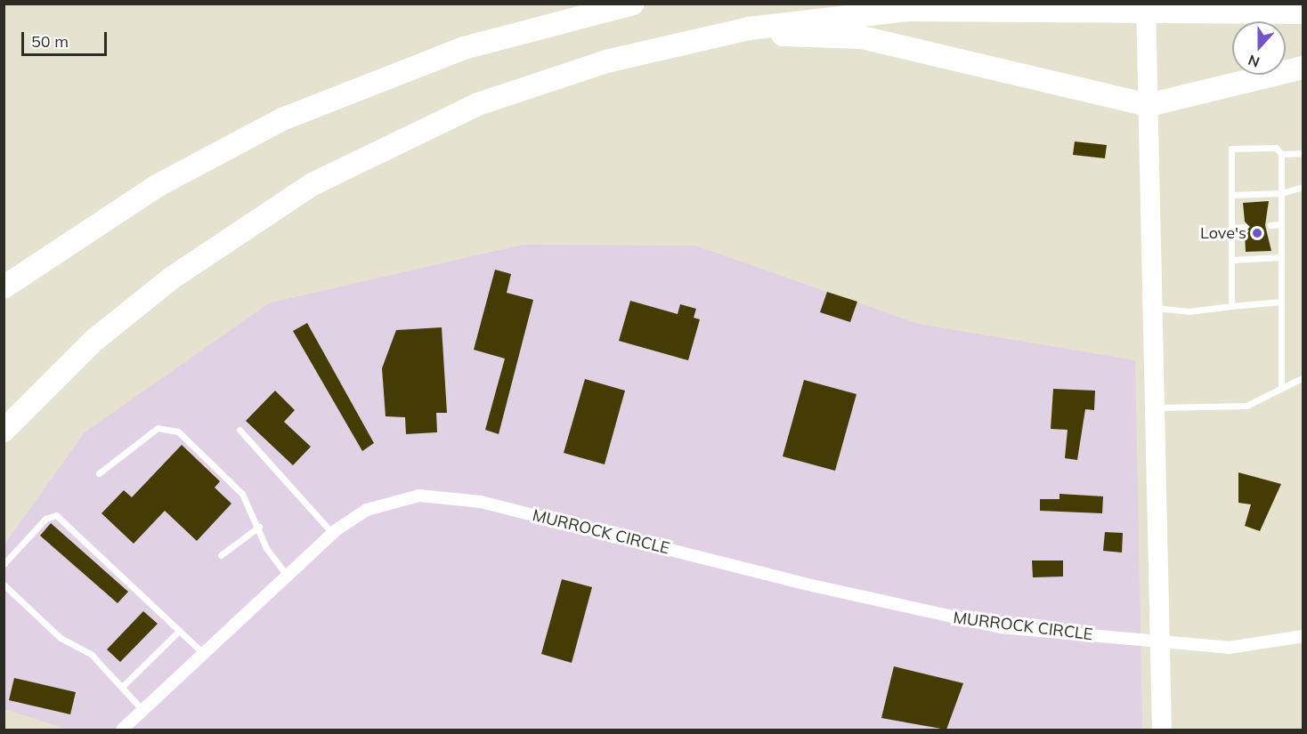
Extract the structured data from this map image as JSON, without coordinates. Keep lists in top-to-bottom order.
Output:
{
  "streets": {
    "street": ["MURROCK CIRCLE"]
  },
  "places": ["Love's"],
  "scale_bar": "50 m",
  "north": "bottom"
}
